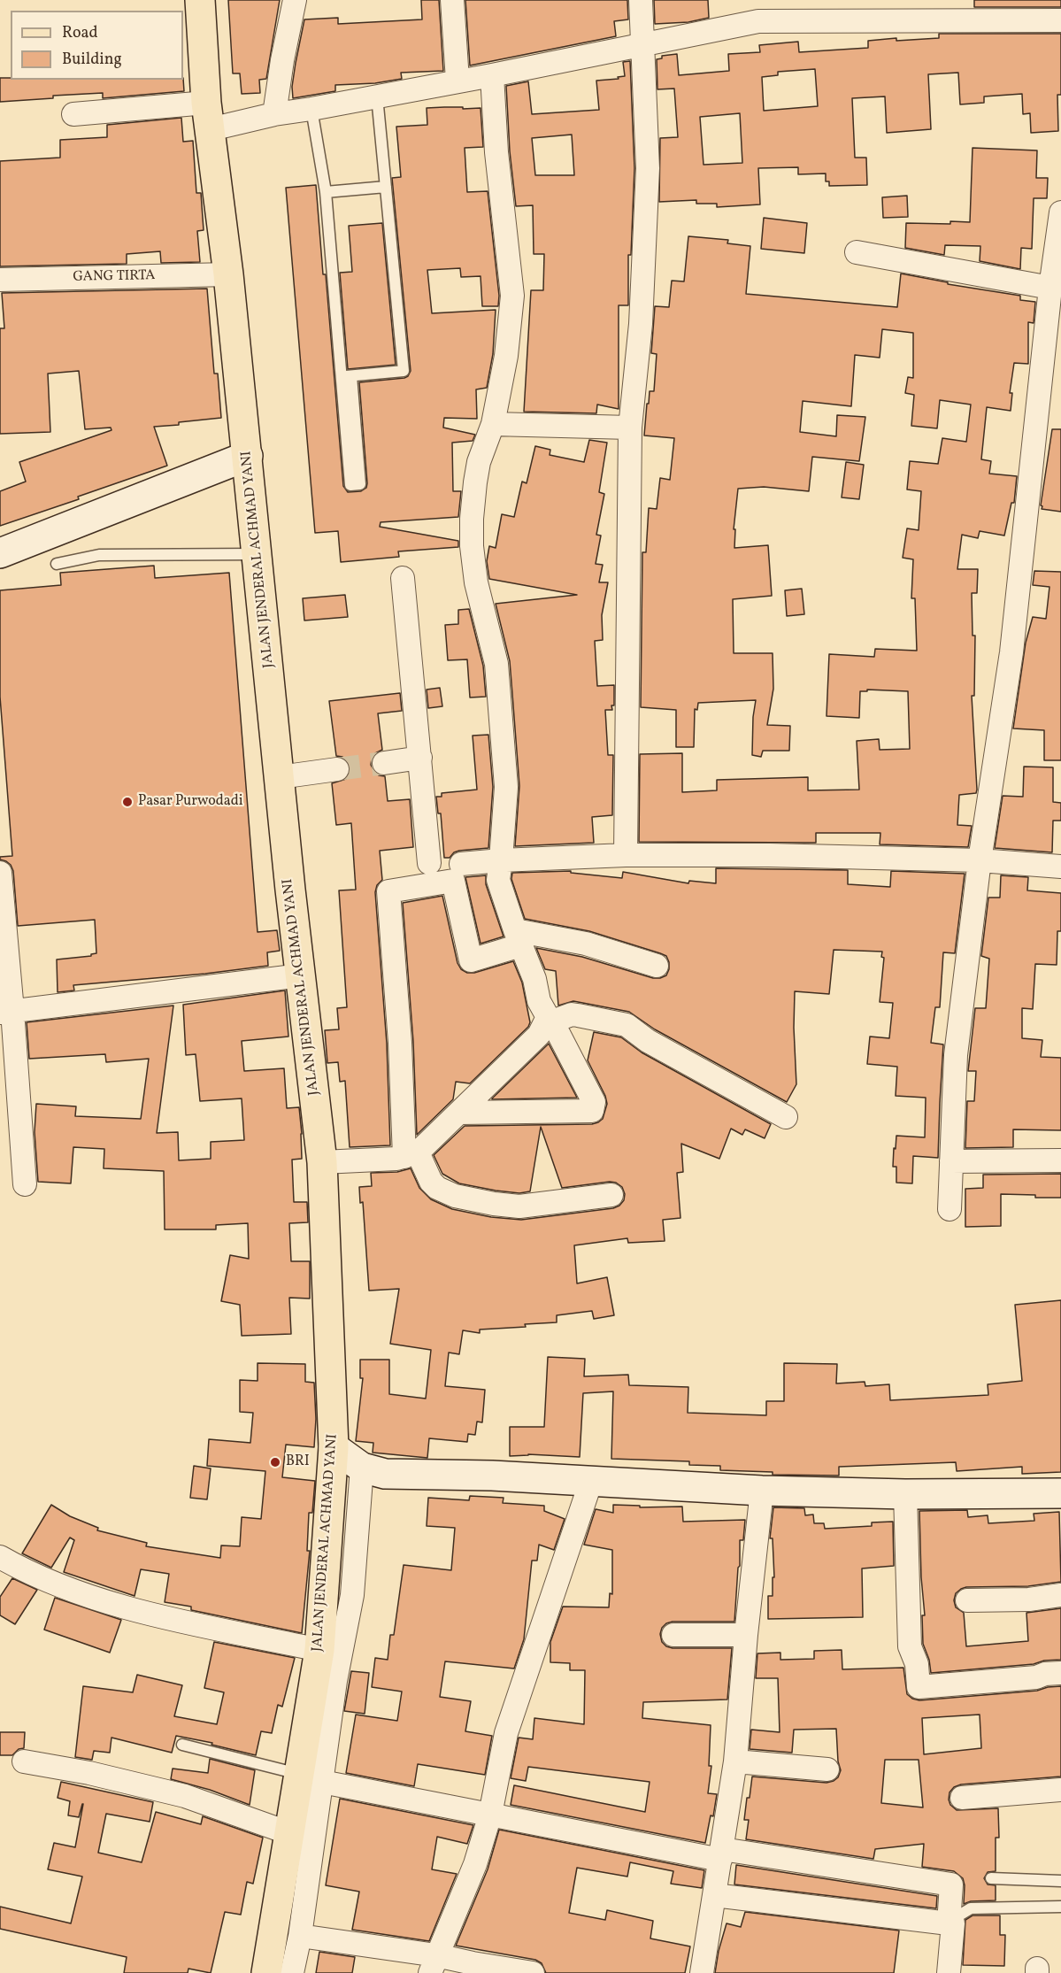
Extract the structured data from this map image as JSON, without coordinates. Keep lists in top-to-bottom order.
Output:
{
  "streets": {
    "main road": ["JALAN JENDERAL ACHMAD YANI"],
    "street": ["GANG TIRTA"]
  },
  "crossings": [
    ["GANG TIRTA", "JALAN JENDERAL ACHMAD YANI"]
  ],
  "places": ["Pasar Purwodadi", "BRI"],
  "legend": ["Road", "Building"]
}
